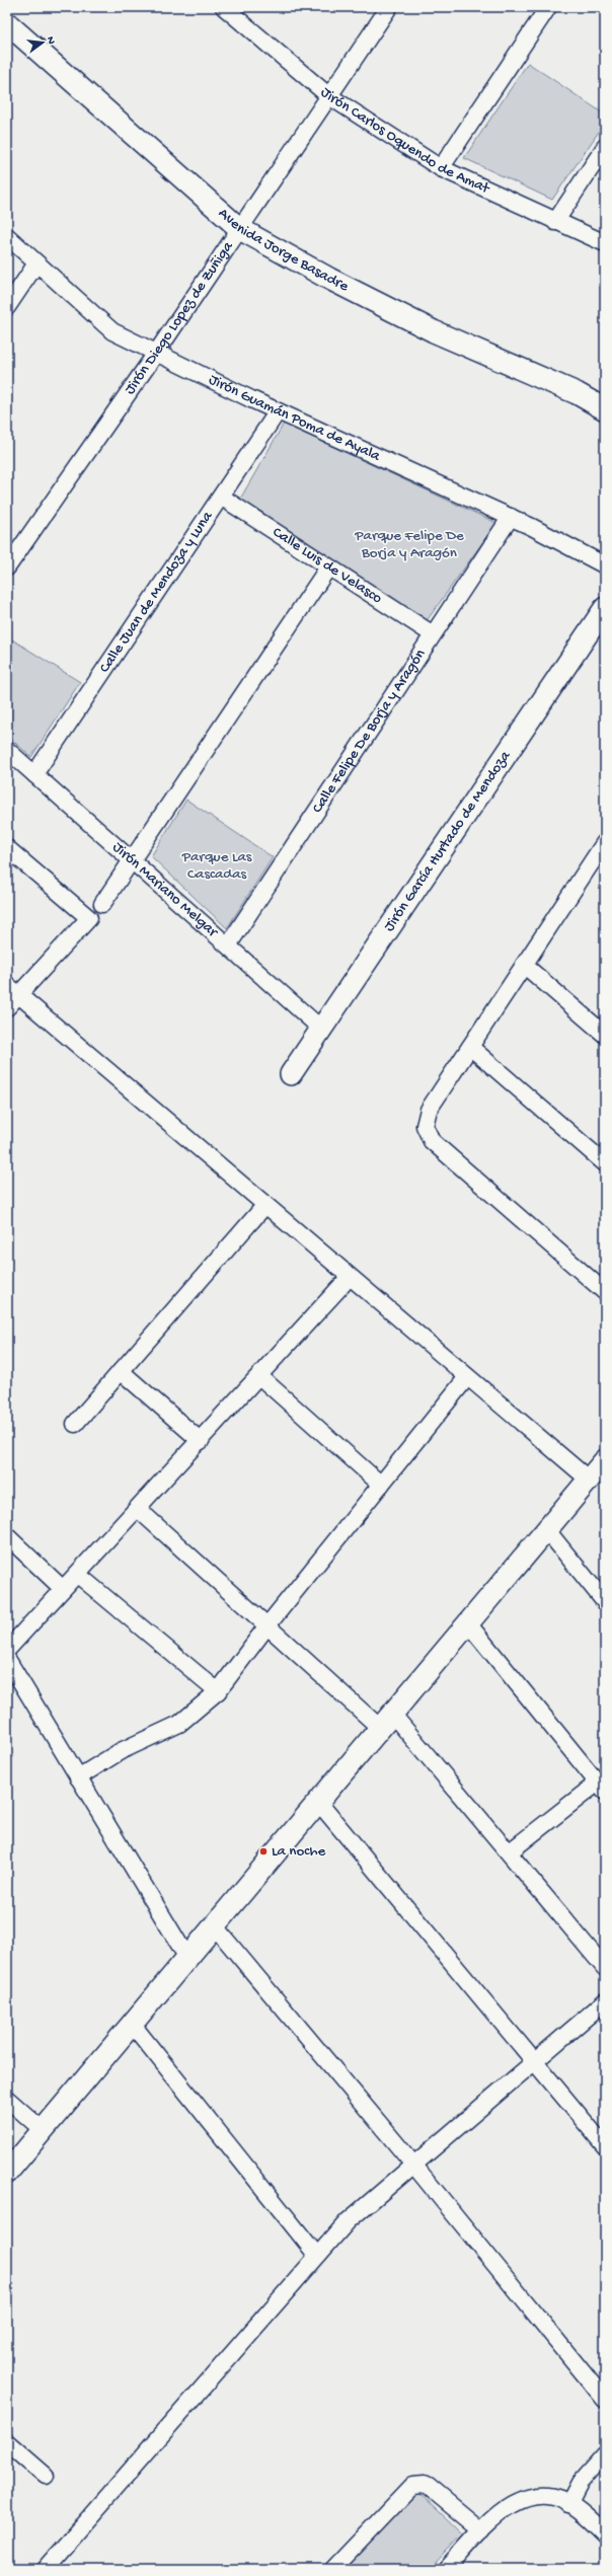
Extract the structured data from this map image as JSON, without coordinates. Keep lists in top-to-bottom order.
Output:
{
  "streets": {
    "street": [
      "Jirón Carlos Oquendo de Amat",
      "Avenida Jorge Basadre",
      "Jirón Diego Lopez de Zuñiga",
      "Jirón Guamán Poma de Ayala",
      "Calle Luis de Velasco",
      "Calle Juan de Mendoza y Luna",
      "Calle Felipe De Borja y Aragón",
      "Jirón García Hurtado de Mendoza",
      "Jirón Mariano Melgar"
    ]
  },
  "crossings": [
    ["Jirón Carlos Oquendo de Amat", "Jirón Diego Lopez de Zuñiga"],
    ["Avenida Jorge Basadre", "Jirón Diego Lopez de Zuñiga"],
    ["Jirón Diego Lopez de Zuñiga", "Jirón Guamán Poma de Ayala"],
    ["Jirón Guamán Poma de Ayala", "Calle Juan de Mendoza y Luna"],
    ["Jirón Guamán Poma de Ayala", "Calle Felipe De Borja y Aragón"],
    ["Calle Luis de Velasco", "Calle Juan de Mendoza y Luna"],
    ["Calle Luis de Velasco", "Calle Felipe De Borja y Aragón"],
    ["Calle Juan de Mendoza y Luna", "Jirón Mariano Melgar"],
    ["Calle Felipe De Borja y Aragón", "Jirón Mariano Melgar"],
    ["Jirón García Hurtado de Mendoza", "Jirón Mariano Melgar"]
  ],
  "parks": ["Parque Felipe De Borja y Aragón", "Parque Las Cascadas"],
  "places": ["La noche"],
  "north": "right"
}
